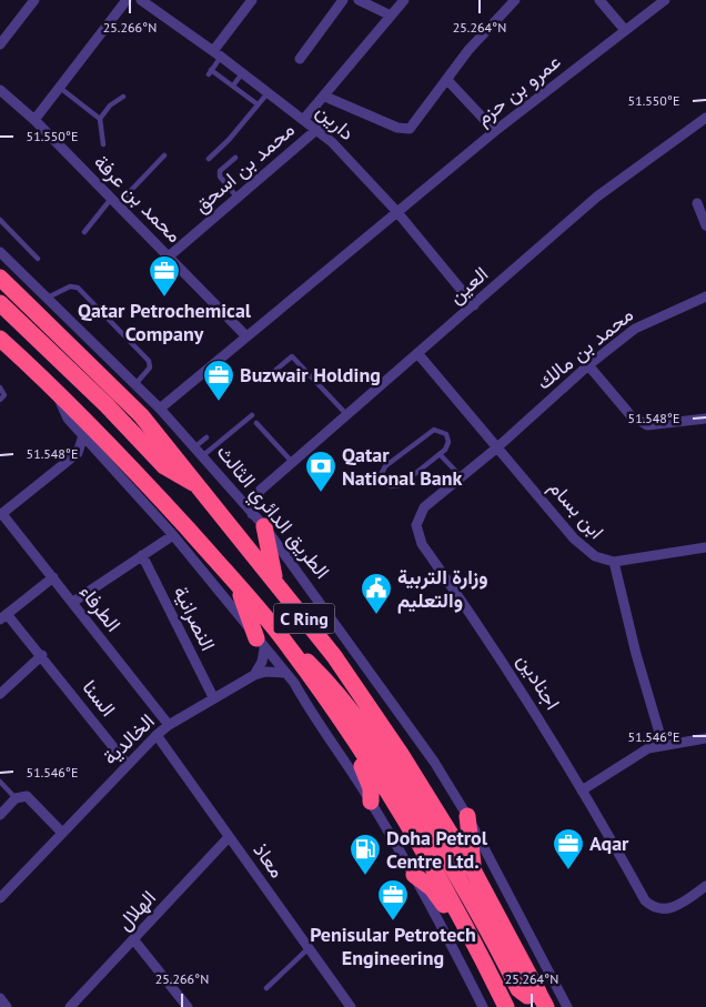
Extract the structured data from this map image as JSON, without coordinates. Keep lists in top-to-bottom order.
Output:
{
  "streets": {
    "highway": ["الطريق الدائري الثالث", "C Ring"],
    "street": [
      "عمرو بن حزم",
      "دارين",
      "محمد بن اسحق",
      "محمد بن عرفة",
      "العين",
      "محمد بن مالك",
      "ابن بسام",
      "الطرفاء",
      "النصرانية",
      "اجنادين",
      "السنا",
      "الخالدية",
      "معاذ",
      "الهلال"
    ]
  },
  "crossings": [
    ["عمرو بن حزم", "دارين"],
    ["دارين", "محمد بن اسحق"],
    ["دارين", "العين"],
    ["محمد بن اسحق", "محمد بن عرفة"],
    ["العين", "ابن بسام"],
    ["العين", "الطريق الدائري الثالث"],
    ["محمد بن مالك", "ابن بسام"],
    ["محمد بن مالك", "اجنادين"],
    ["ابن بسام", "اجنادين"],
    ["الطرفاء", "الخالدية"],
    ["النصرانية", "الخالدية"],
    ["السنا", "الخالدية"],
    ["الخالدية", "معاذ"],
    ["معاذ", "الهلال"]
  ],
  "places": {
    "office": [
      "Qatar Petrochemical Company",
      "Buzwair Holding",
      "Aqar",
      "Penisular Petrotech Engineering"
    ],
    "bank": ["Qatar National Bank"],
    "public building": ["وزارة التربية والتعليم"],
    "fuel station": ["Doha Petrol Centre Ltd."]
  },
  "coordinates": [
    "25.266°N",
    "25.264°N",
    "51.550°E",
    "51.548°E",
    "51.546°E"
  ]
}
